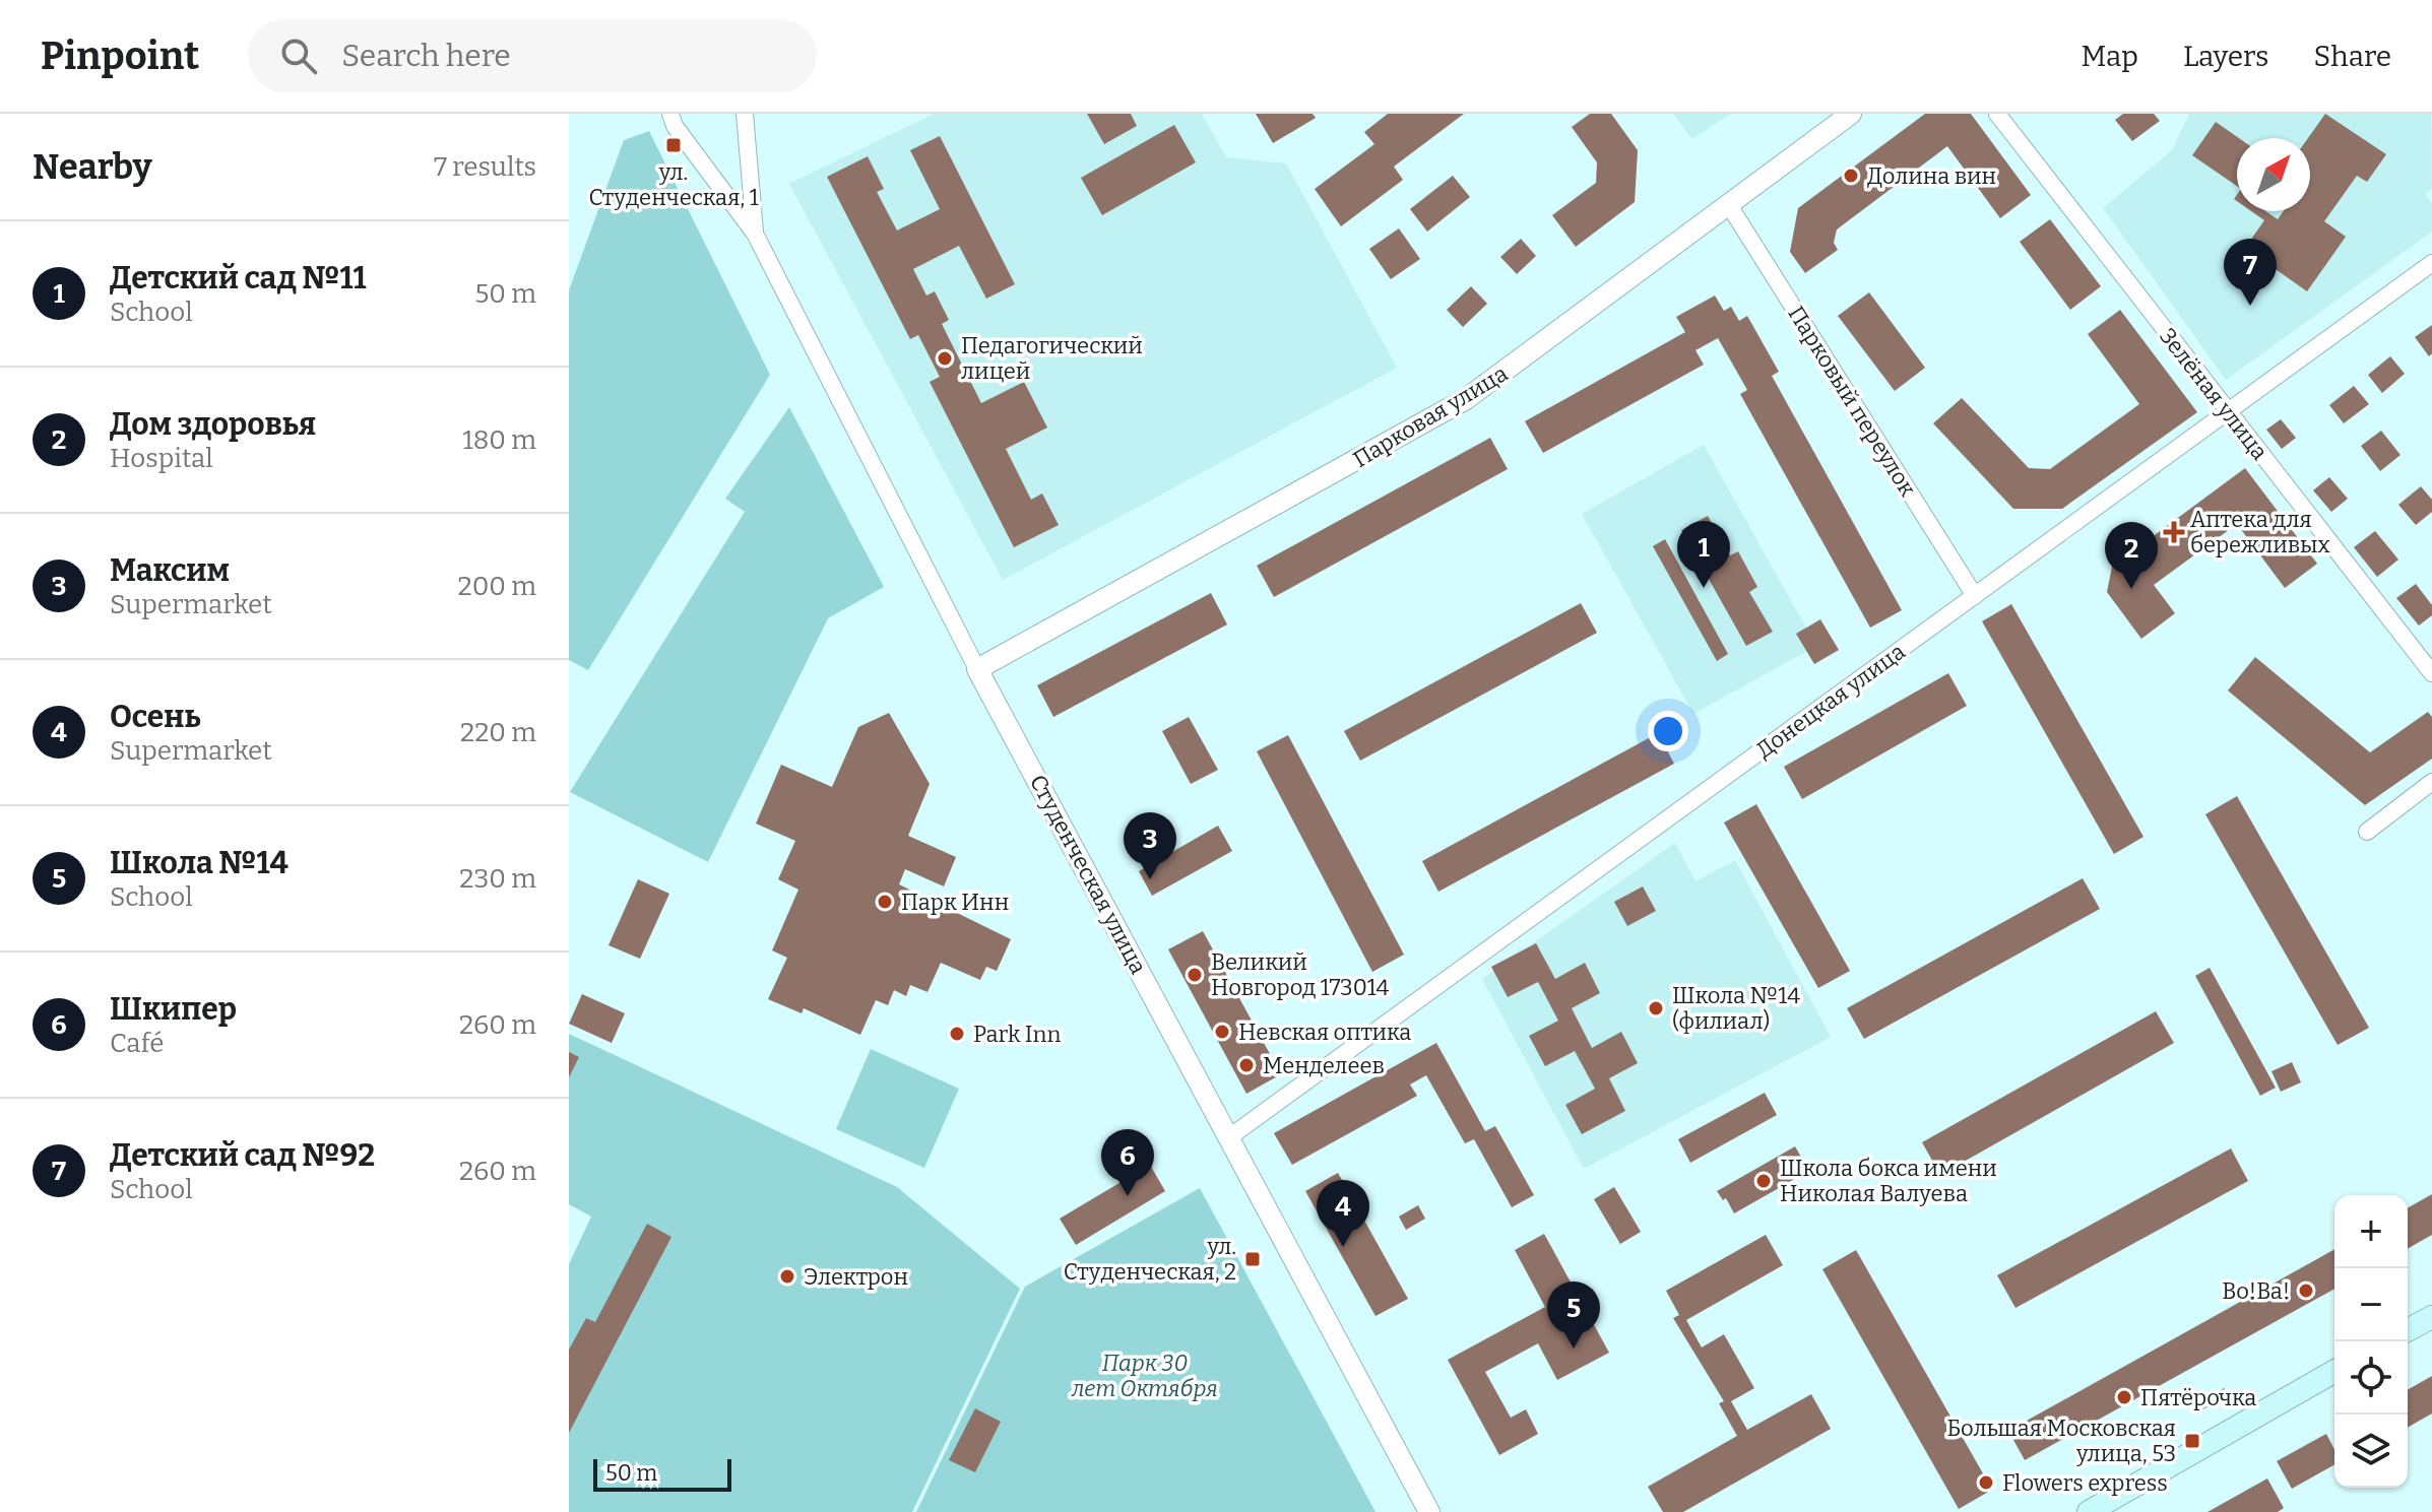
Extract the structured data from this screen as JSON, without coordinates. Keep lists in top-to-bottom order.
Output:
{
  "streets": {
    "street": [
      "Зелёная улица",
      "Парковый переулок",
      "Парковая улица",
      "Донецкая улица",
      "Студенческая улица"
    ]
  },
  "crossings": [
    ["Зелёная улица", "Донецкая улица"],
    ["Парковый переулок", "Парковая улица"],
    ["Парковый переулок", "Донецкая улица"],
    ["Парковая улица", "Студенческая улица"],
    ["Донецкая улица", "Студенческая улица"]
  ],
  "parks": ["Парк 30 лет Октября"],
  "places": {
    "transit": ["ул. Студенческая, 1", "ул. Студенческая, 2", "Большая Московская улица, 53"],
    "other": [
      "Долина вин",
      "Педагогический лицей",
      "Парк Инн",
      "Великий Новгород 173014",
      "Школа №14 (филиал)",
      "Невская оптика",
      "Park Inn",
      "Менделеев",
      "Школа бокса имени Николая Валуева",
      "Электрон",
      "Во!Ва!",
      "Пятёрочка",
      "Flowers express"
    ],
    "health": ["Аптека для бережливых"]
  },
  "scale_bar": "50 m",
  "north": "top right",
  "page": {
    "header": "Pinpoint",
    "search": "Search here",
    "nav": ["Map", "Layers", "Share"],
    "heading": ["Nearby", "7 results"],
    "list": [
      {
        "mark": "1",
        "name": "Детский сад №11",
        "note": "School",
        "value": "50 m"
      },
      {
        "mark": "2",
        "name": "Дом здоровья",
        "note": "Hospital",
        "value": "180 m"
      },
      {
        "mark": "3",
        "name": "Максим",
        "note": "Supermarket",
        "value": "200 m"
      },
      {
        "mark": "4",
        "name": "Осень",
        "note": "Supermarket",
        "value": "220 m"
      },
      {
        "mark": "5",
        "name": "Школа №14",
        "note": "School",
        "value": "230 m"
      },
      {
        "mark": "6",
        "name": "Шкипер",
        "note": "Café",
        "value": "260 m"
      },
      {
        "mark": "7",
        "name": "Детский сад №92",
        "note": "School",
        "value": "260 m"
      }
    ],
    "pins": [
      "7",
      "1",
      "2",
      "3",
      "6",
      "4",
      "5"
    ],
    "map_buttons": ["+", "−"],
    "scale": "50 m"
  }
}
